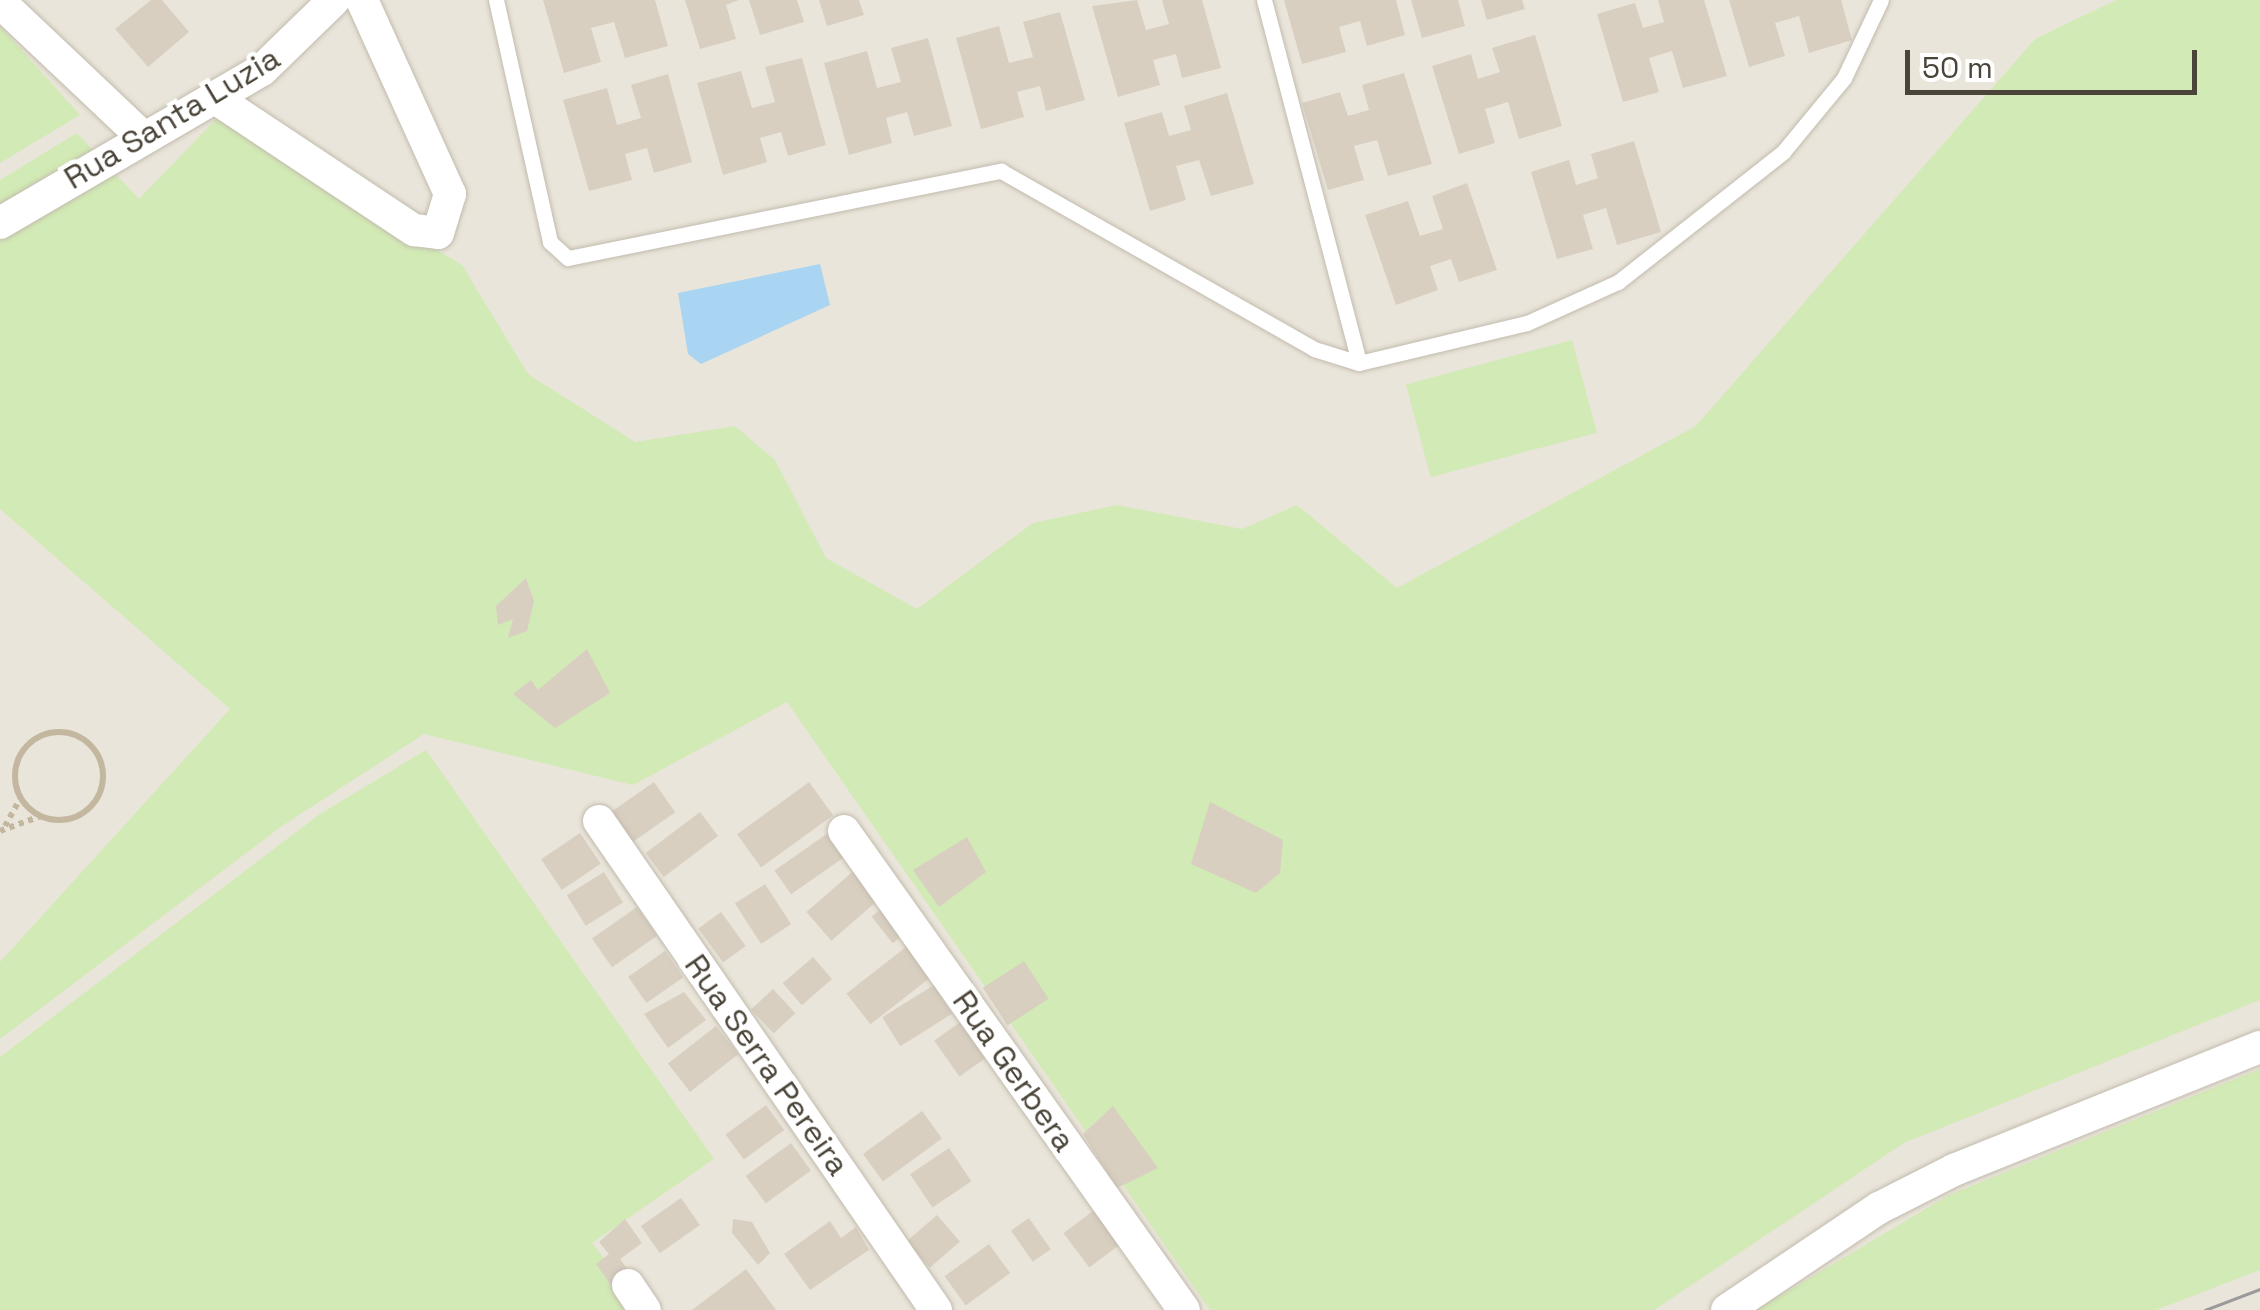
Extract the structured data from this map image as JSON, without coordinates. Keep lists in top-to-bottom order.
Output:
{
  "streets": {
    "street": ["Rua Santa Luzia", "Rua Serra Pereira", "Rua Gerbera"]
  },
  "scale_bar": "50 m"
}
